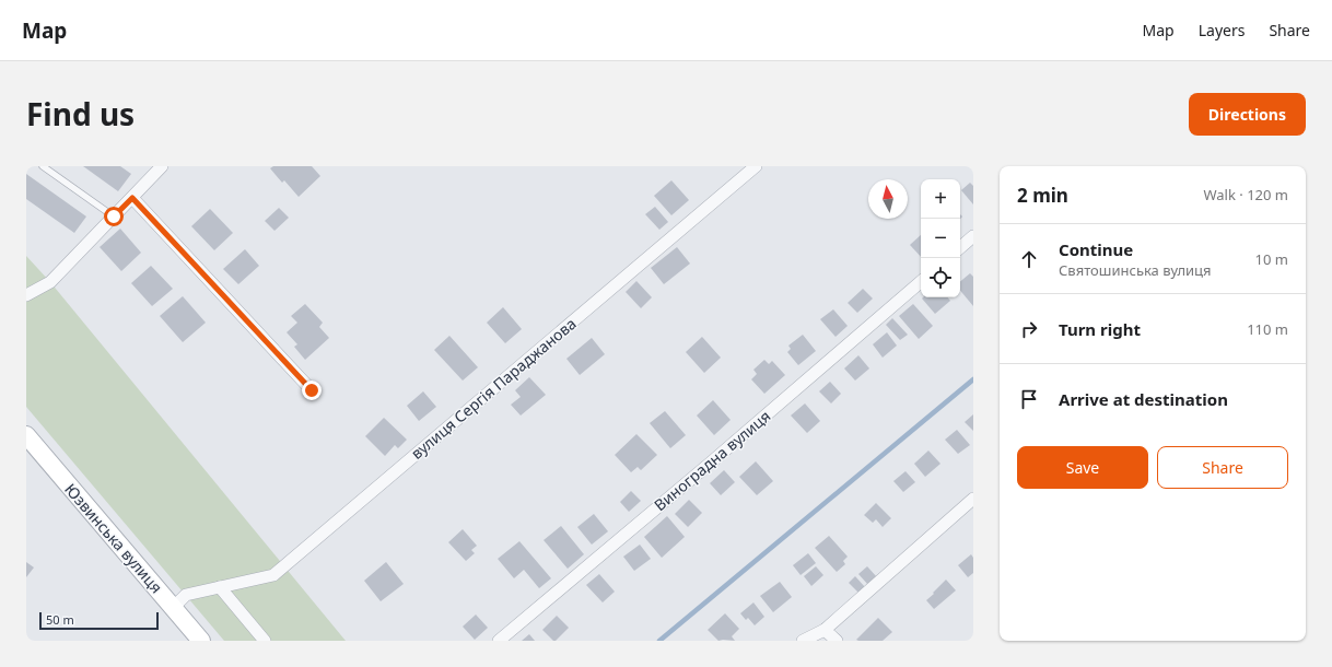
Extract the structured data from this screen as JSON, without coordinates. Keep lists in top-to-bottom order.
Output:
{
  "streets": {
    "main road": ["Юзвинська вулиця"],
    "street": ["вулиця Сергія Параджанова", "Виноградна вулиця"]
  },
  "crossings": [
    ["вулиця Сергія Параджанова", "Юзвинська вулиця"]
  ],
  "scale_bar": "50 m",
  "north": "top",
  "page": {
    "header": "Map",
    "nav": ["Map", "Layers", "Share"],
    "title": "Find us",
    "buttons": [
      "Directions",
      ["Save", "Share"]
    ],
    "heading": ["2 min", "Walk · 120 m"],
    "map_buttons": ["+", "−"],
    "list": [
      ["Continue", "Святошинська вулиця", "10 m"],
      ["Turn right", "110 m"],
      "Arrive at destination"
    ],
    "scale": "50 m"
  }
}
